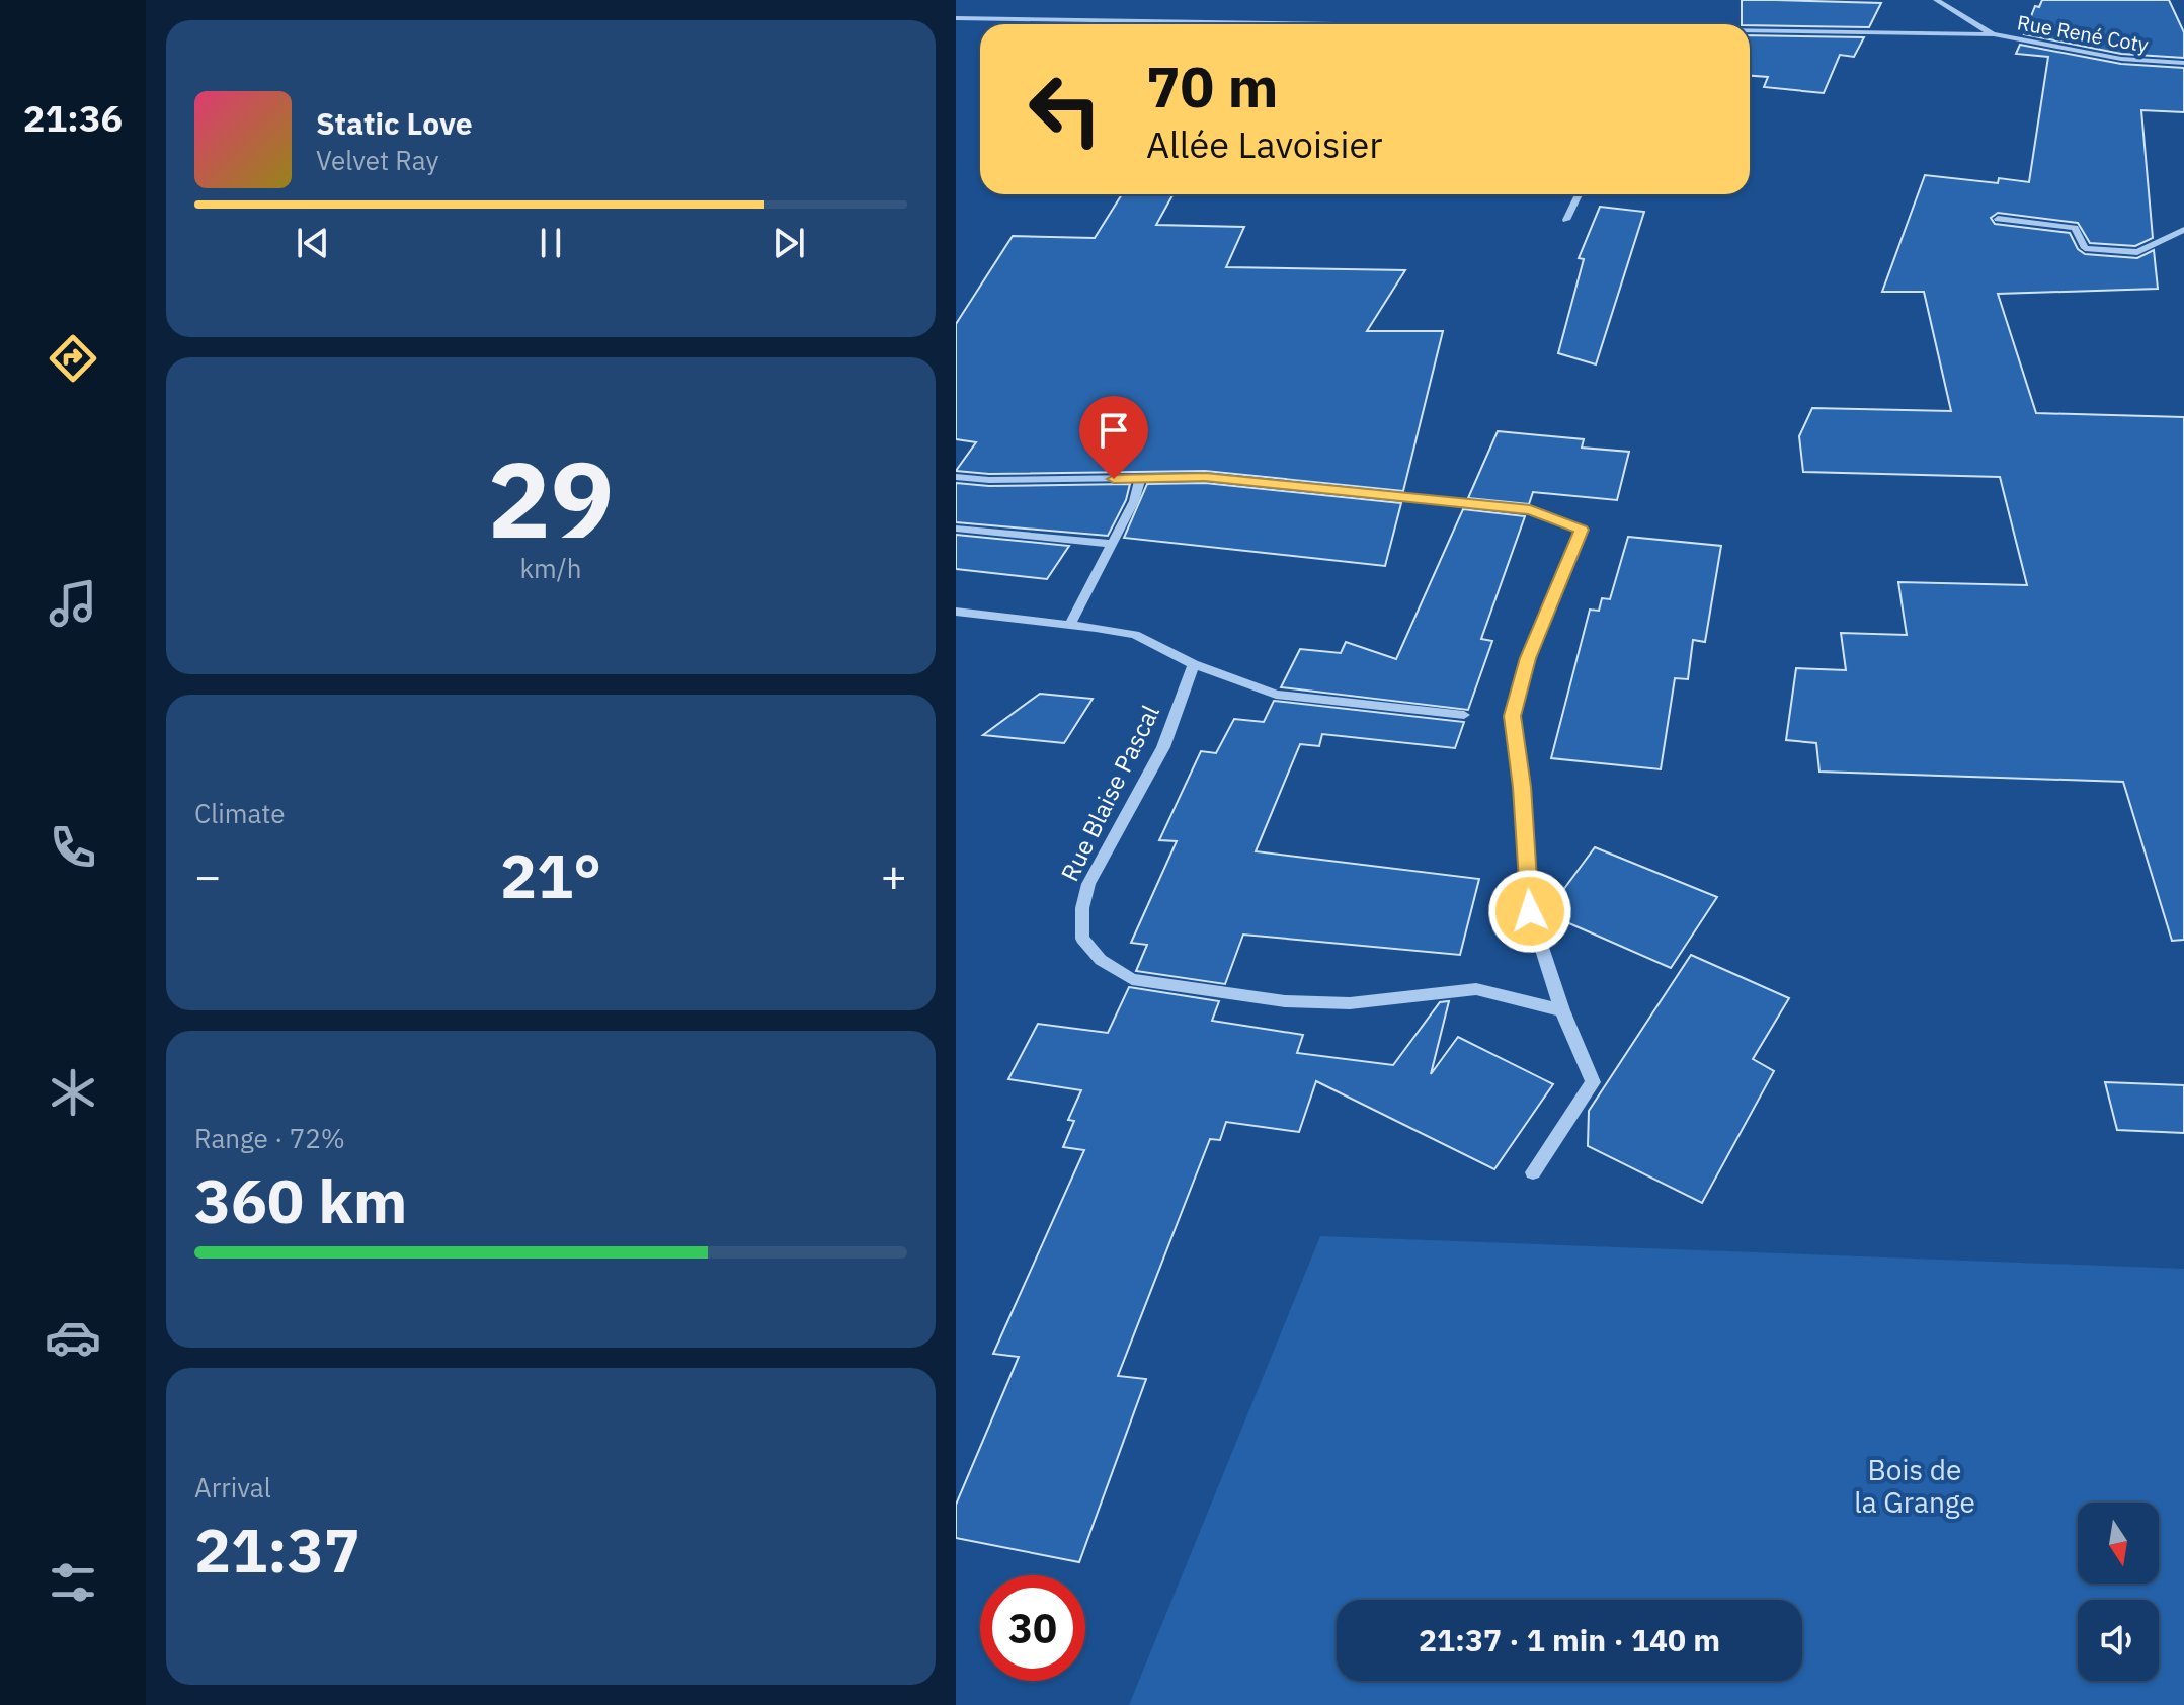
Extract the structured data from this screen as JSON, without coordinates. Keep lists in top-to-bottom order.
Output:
{
  "streets": {
    "street": ["Rue René Coty", "Rue Blaise Pascal"]
  },
  "parks": ["Bois de la Grange"],
  "north": "bottom",
  "page": {
    "tabs": "21:36",
    "turn": ["70 m", "Allée Lavoisier"],
    "song": ["Static Love", "Velvet Ray"],
    "tile": [
      ["29", "km/h"],
      "Climate",
      ["Range · 72%", "360 km"],
      ["Arrival", "21:37"]
    ],
    "heat": ["−", "21°", "+"],
    "limit": "30",
    "trip": "21:37 · 1 min · 140 m"
  }
}
